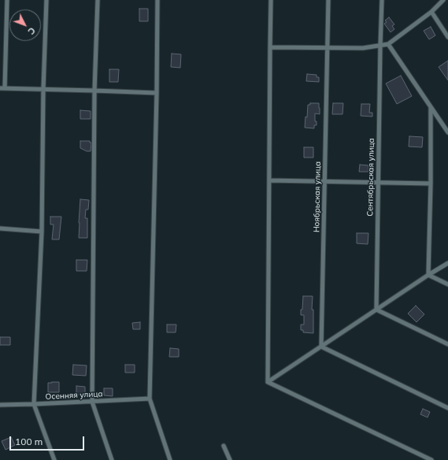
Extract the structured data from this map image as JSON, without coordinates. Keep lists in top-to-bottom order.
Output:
{
  "streets": {
    "street": ["Сентябрьская улица", "Ноябрьская улица", "Осенняя улица"]
  },
  "scale_bar": "100 m",
  "north": "bottom right"
}
